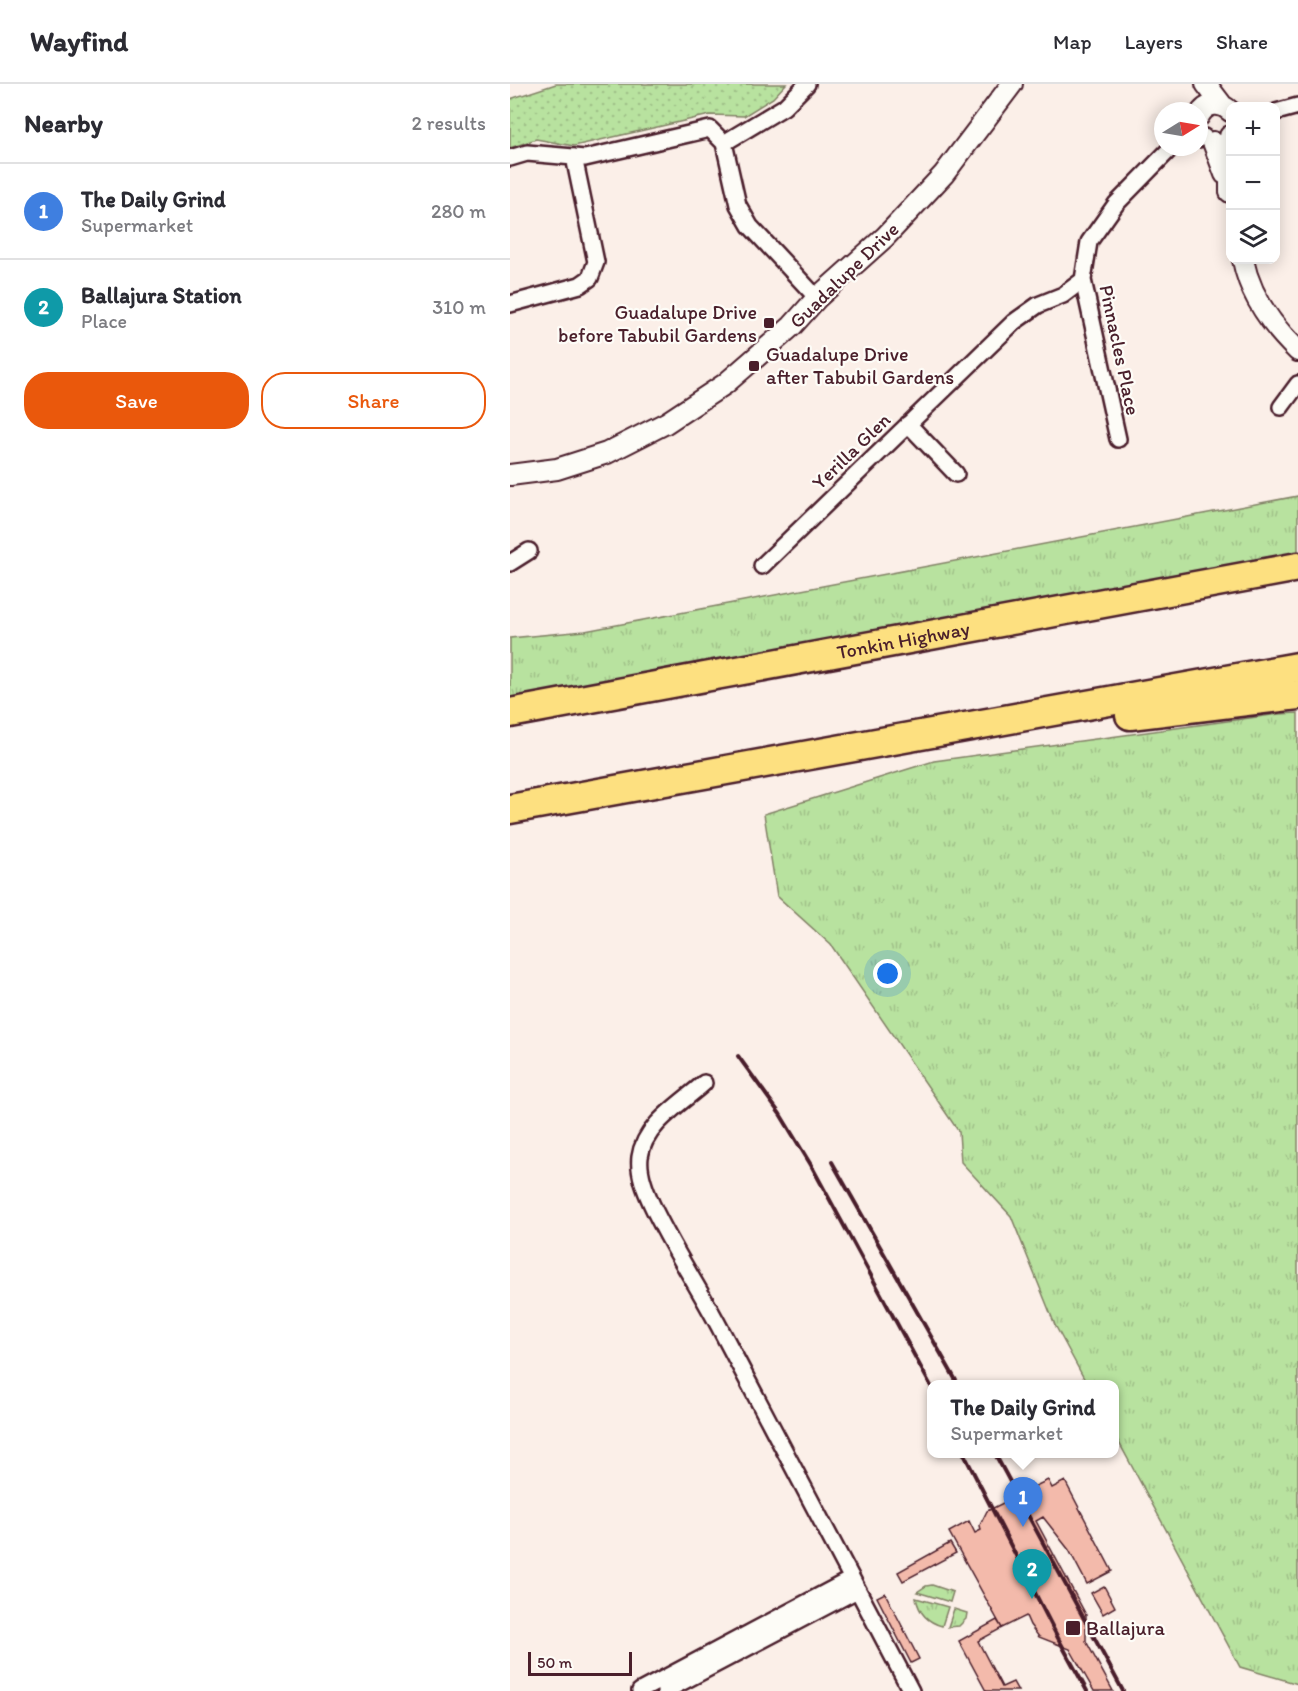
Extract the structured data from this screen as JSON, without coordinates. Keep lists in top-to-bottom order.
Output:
{
  "streets": {
    "highway": ["Tonkin Highway"],
    "street": ["Guadalupe Drive", "Pinnacles Place", "Yerilla Glen"]
  },
  "crossings": [
    ["Pinnacles Place", "Yerilla Glen"]
  ],
  "places": {
    "transit": ["Guadalupe Drive before Tabubil Gardens", "Guadalupe Drive after Tabubil Gardens", "Ballajura"]
  },
  "scale_bar": "50 m",
  "north": "right",
  "page": {
    "header": "Wayfind",
    "nav": ["Map", "Layers", "Share"],
    "heading": ["Nearby", "2 results"],
    "map_buttons": ["+", "−"],
    "list": [
      {
        "mark": "1",
        "name": "The Daily Grind",
        "note": "Supermarket",
        "value": "280 m"
      },
      {
        "mark": "2",
        "name": "Ballajura Station",
        "note": "Place",
        "value": "310 m"
      }
    ],
    "buttons": ["Save", "Share"],
    "popup": ["The Daily Grind", "Supermarket"],
    "pins": ["1", "2"],
    "scale": "50 m"
  }
}
